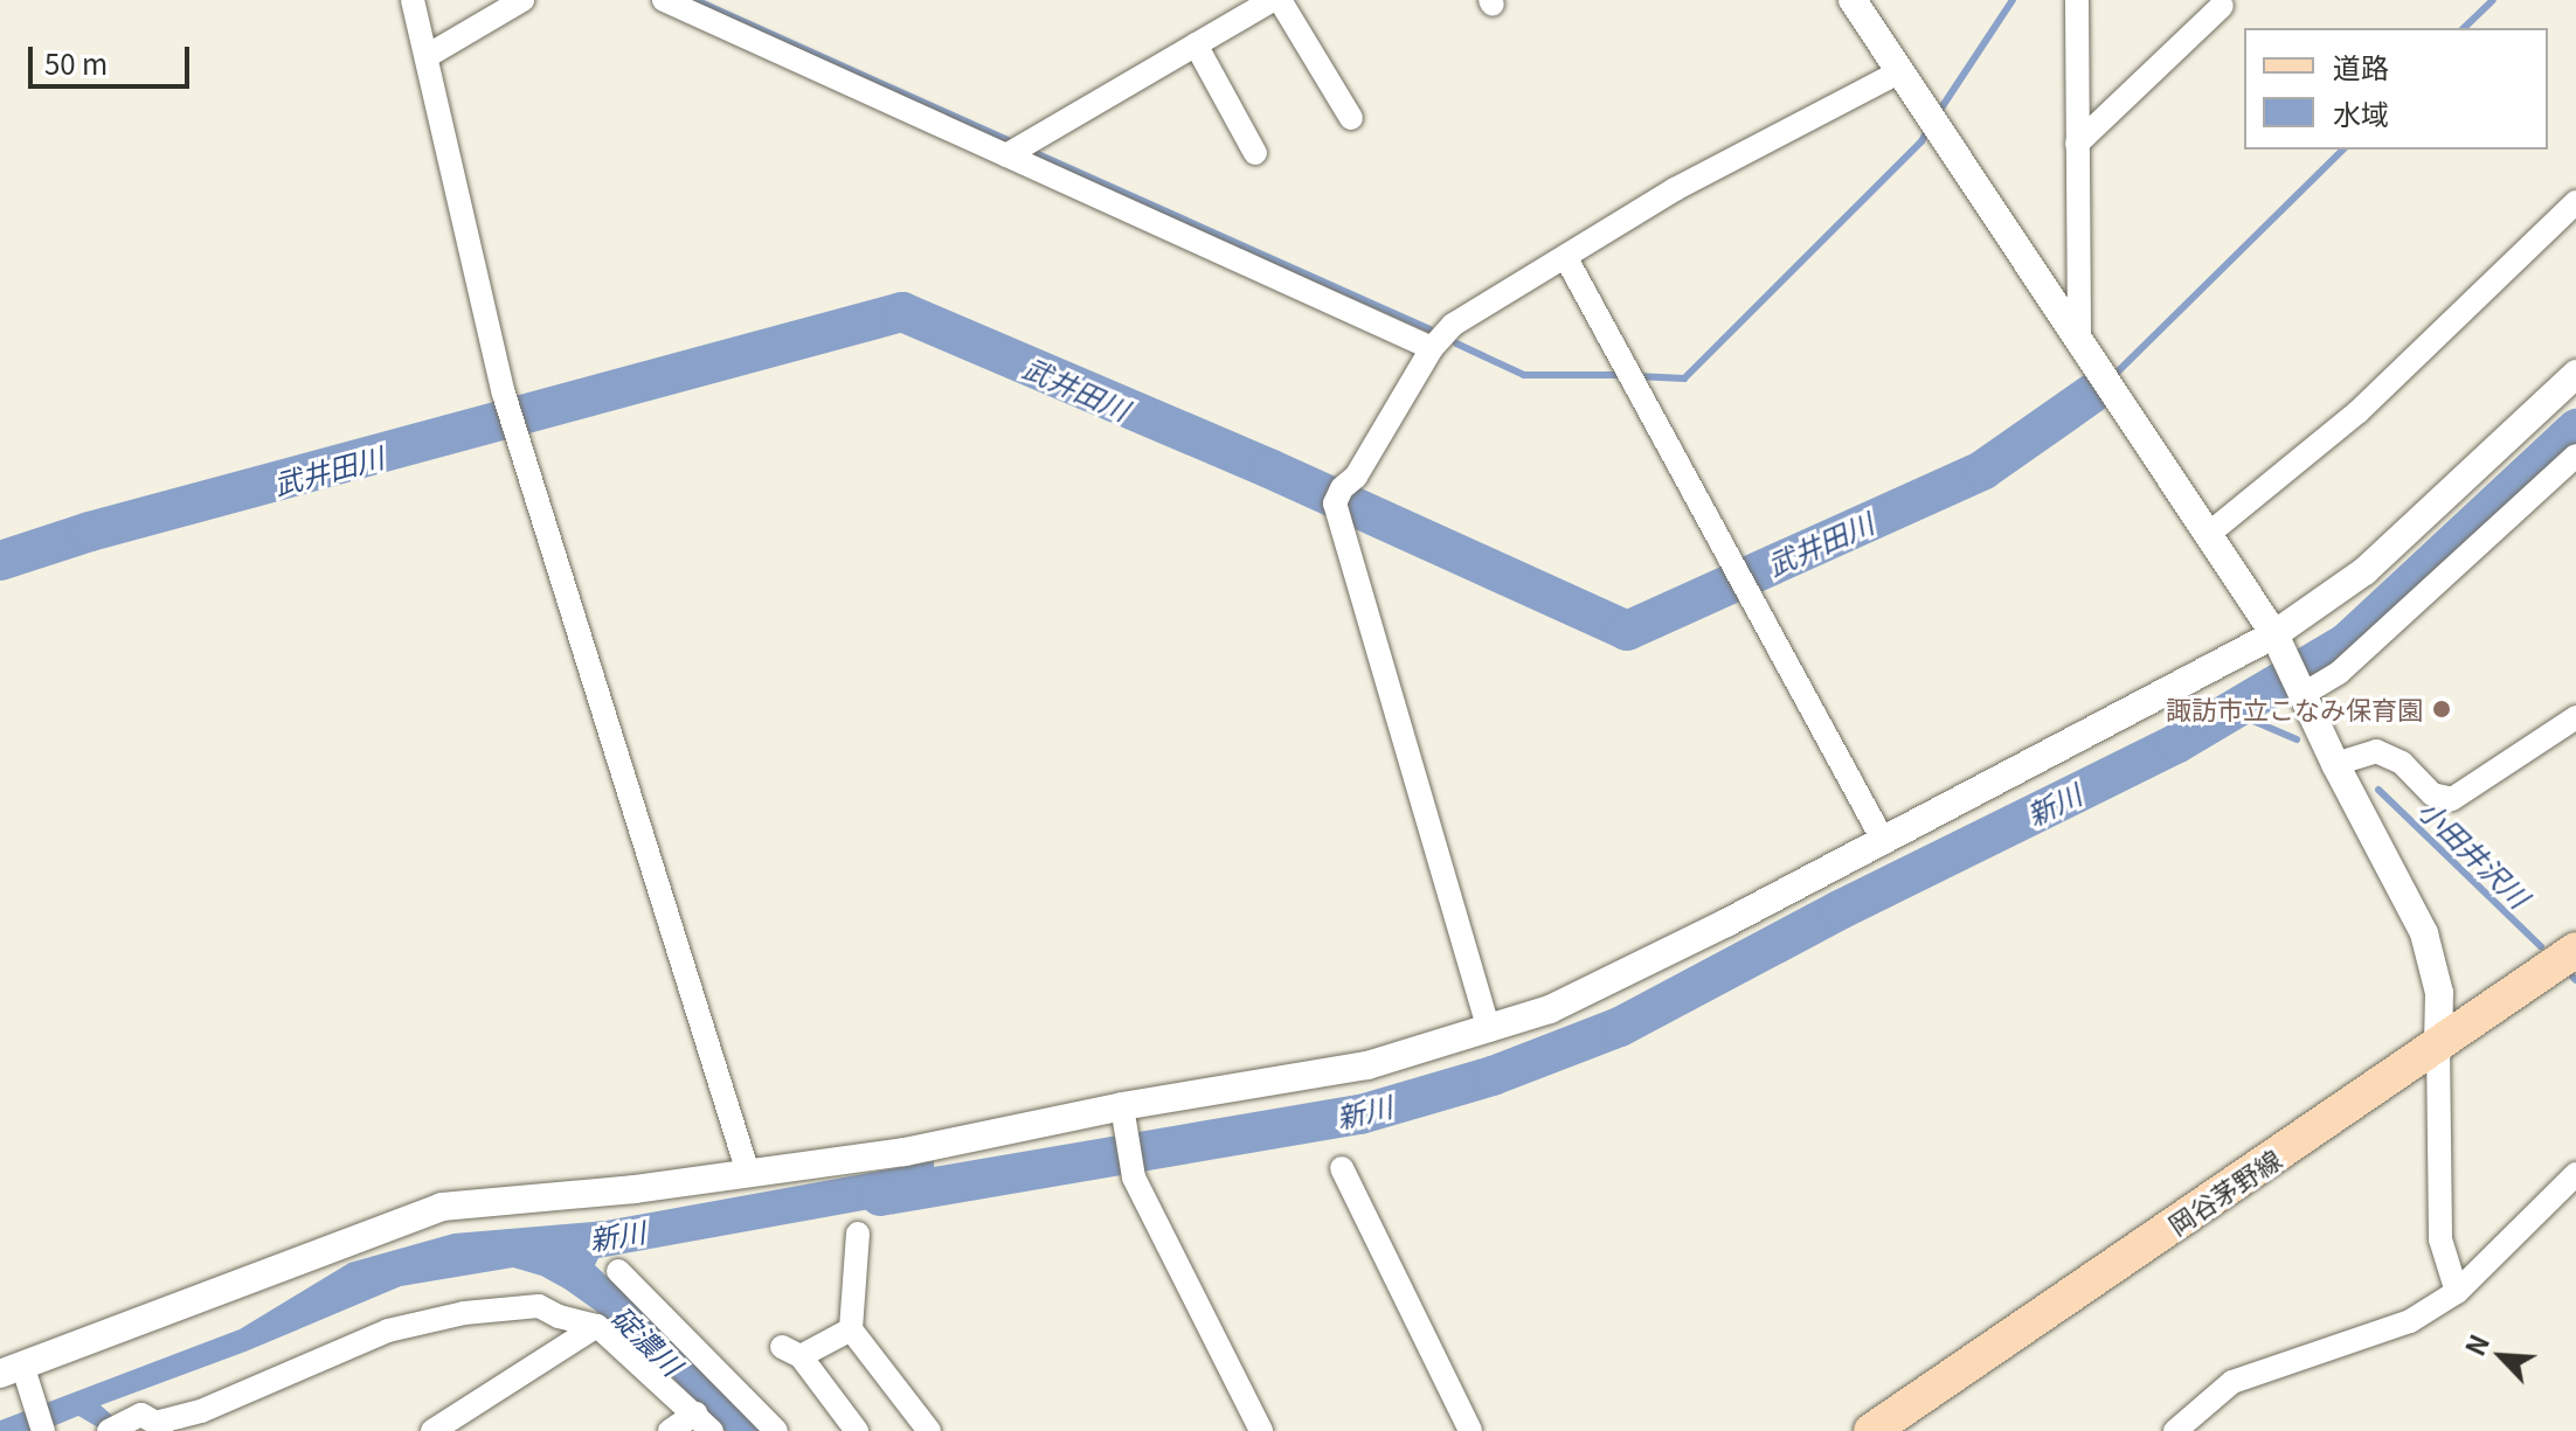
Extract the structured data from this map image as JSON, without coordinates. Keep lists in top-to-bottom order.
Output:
{
  "streets": {
    "main road": ["岡谷茅野線"]
  },
  "water": [
    "武井田川",
    "新川",
    "小田井沢川",
    "碇濃川"
  ],
  "places": ["諏訪市立こなみ保育園"],
  "legend": ["道路", "水域"],
  "scale_bar": "50 m",
  "north": "top left"
}
